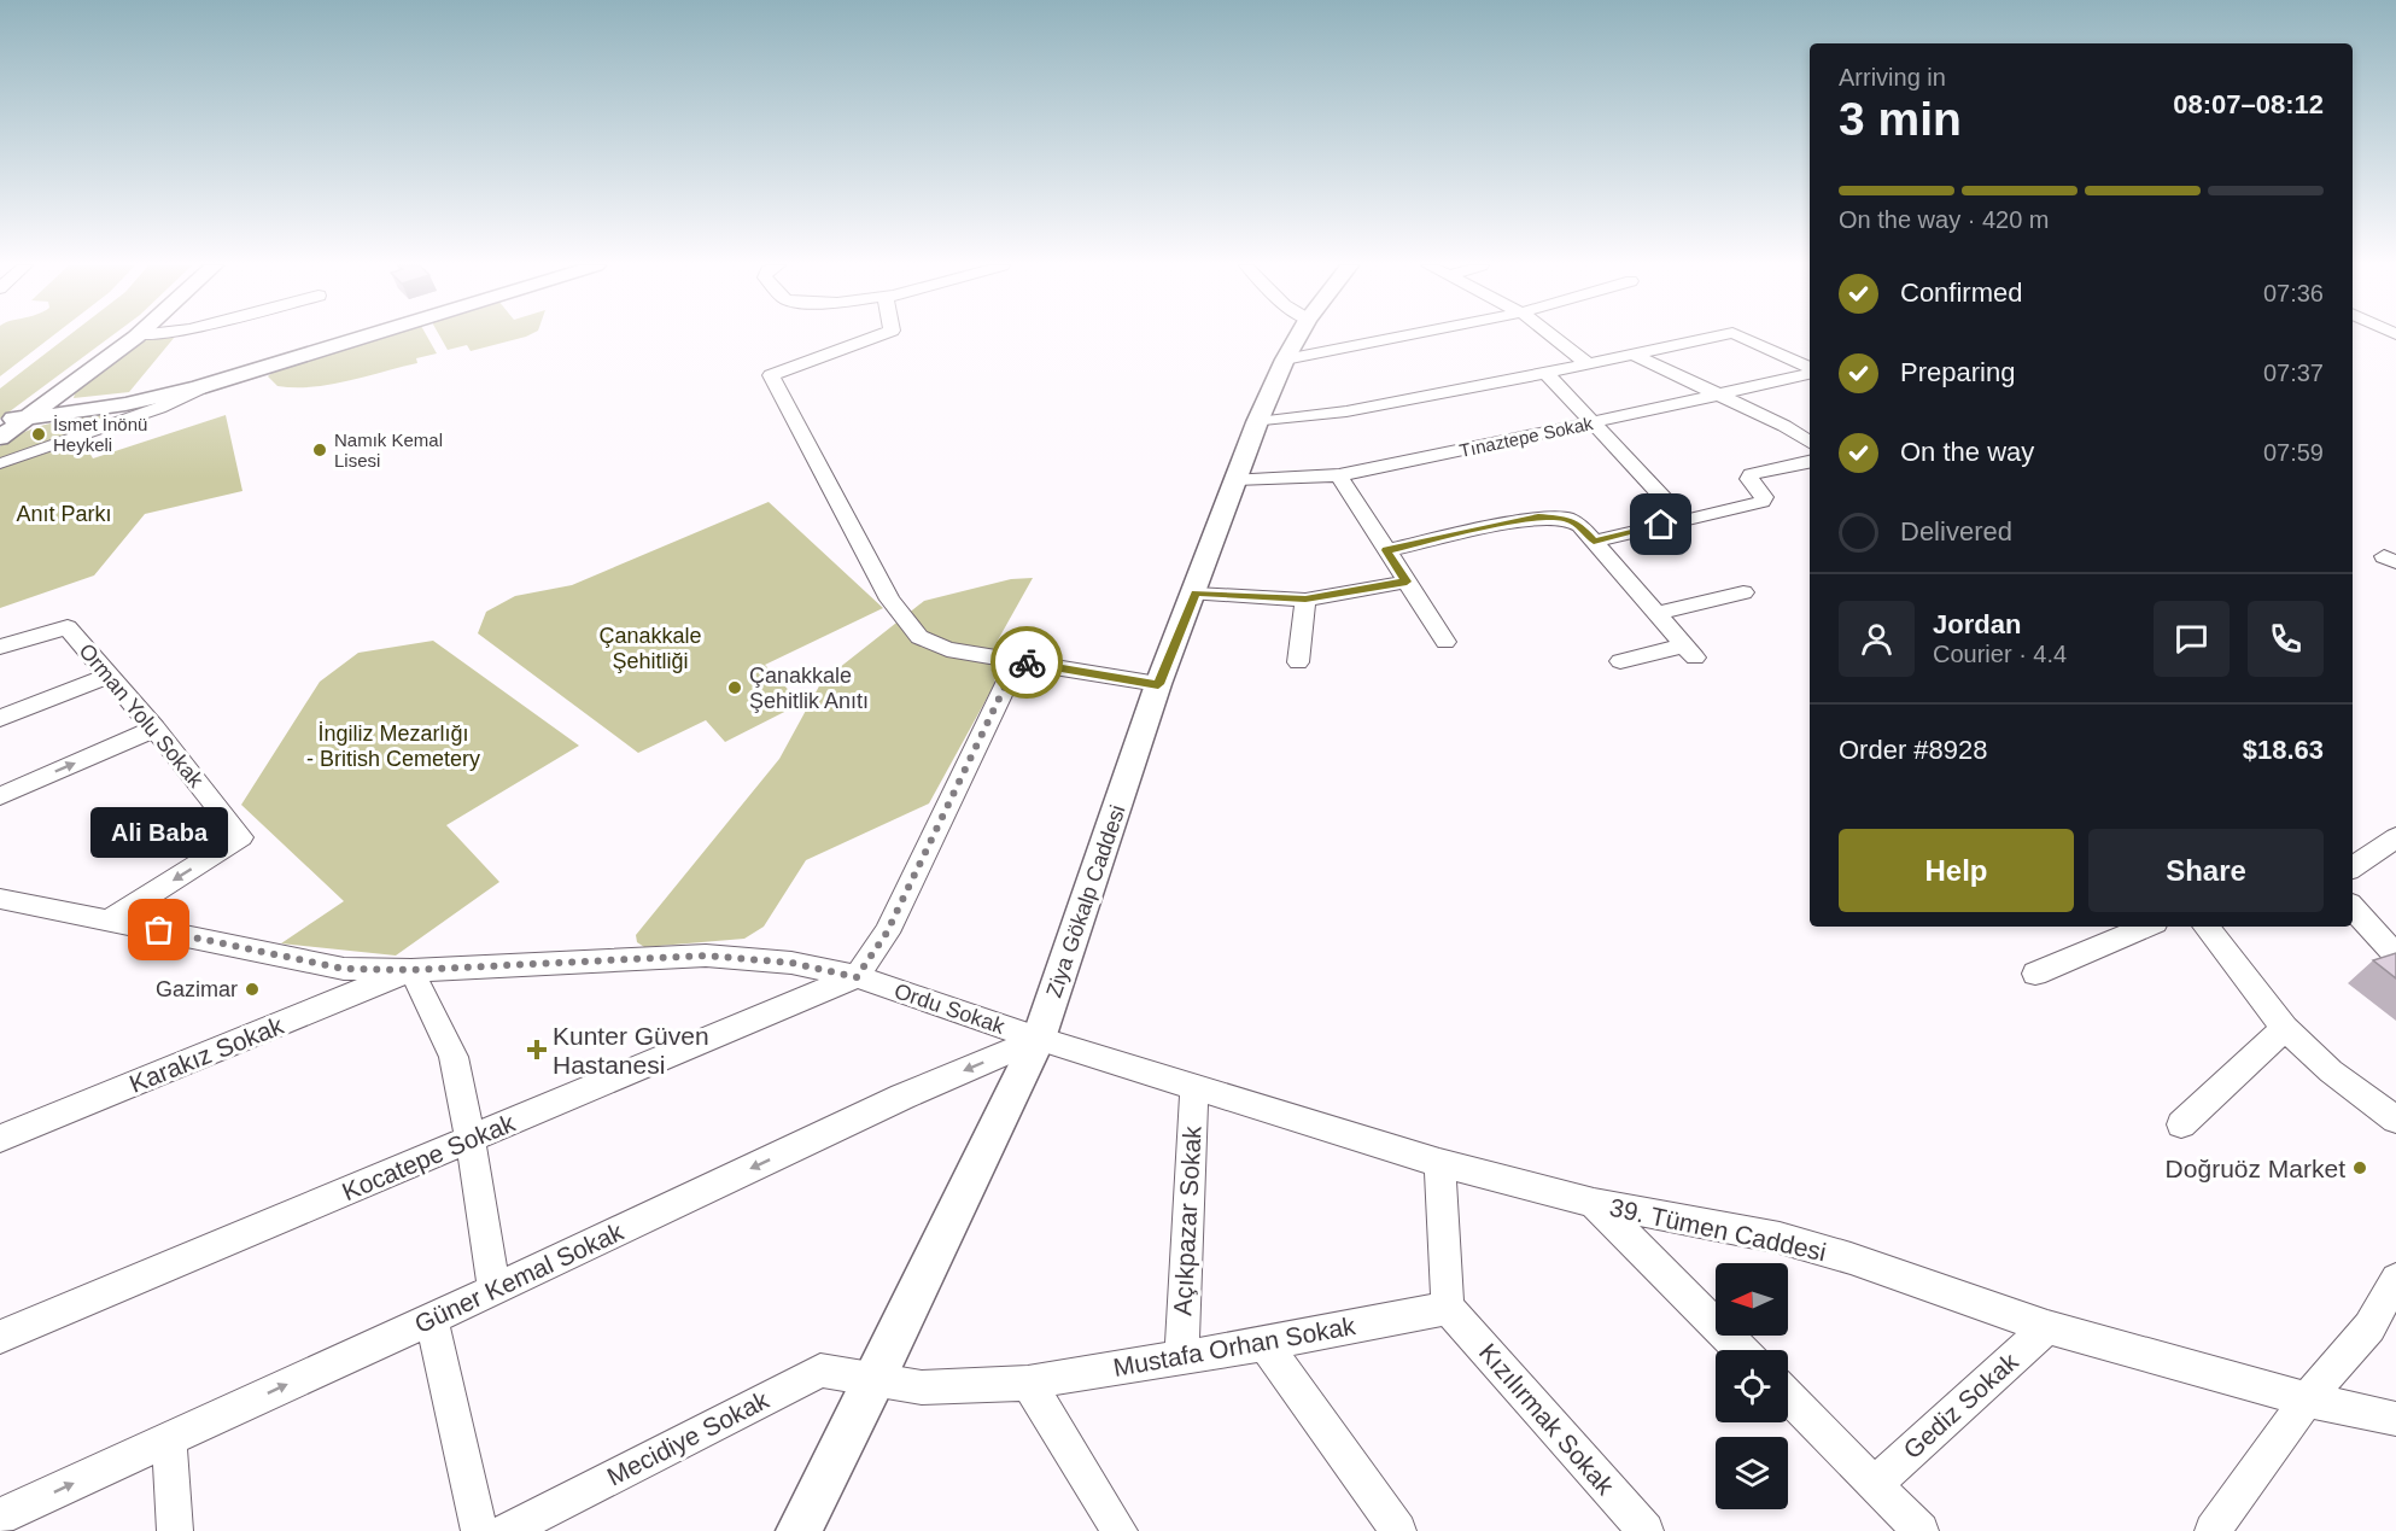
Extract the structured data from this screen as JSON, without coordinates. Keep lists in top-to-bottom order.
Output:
{
  "streets": {
    "main road": ["Ziya Gökalp Caddesi"],
    "street": [
      "Tınaztepe Sokak",
      "Orman Yolu Sokak",
      "Ordu Sokak",
      "Karakız Sokak",
      "Kocatepe Sokak",
      "Açıkpazar Sokak",
      "39. Tümen Caddesi",
      "Güner Kemal Sokak",
      "Mustafa Orhan Sokak",
      "Gediz Sokak",
      "Kızılırmak Sokak",
      "Mecidiye Sokak"
    ]
  },
  "crossings": [
    ["Tınaztepe Sokak", "Ziya Gökalp Caddesi"],
    ["Orman Yolu Sokak", "Ordu Sokak"],
    ["Ziya Gökalp Caddesi", "Ordu Sokak"],
    ["Ziya Gökalp Caddesi", "39. Tümen Caddesi"],
    ["Ziya Gökalp Caddesi", "Güner Kemal Sokak"],
    ["Ziya Gökalp Caddesi", "Mustafa Orhan Sokak"],
    ["Ziya Gökalp Caddesi", "Mecidiye Sokak"],
    ["Ordu Sokak", "Karakız Sokak"],
    ["Ordu Sokak", "Kocatepe Sokak"],
    ["Ordu Sokak", "39. Tümen Caddesi"],
    ["Ordu Sokak", "Güner Kemal Sokak"],
    ["Açıkpazar Sokak", "39. Tümen Caddesi"],
    ["Açıkpazar Sokak", "Mustafa Orhan Sokak"],
    ["39. Tümen Caddesi", "Güner Kemal Sokak"],
    ["39. Tümen Caddesi", "Gediz Sokak"],
    ["Mustafa Orhan Sokak", "Kızılırmak Sokak"],
    ["Mustafa Orhan Sokak", "Mecidiye Sokak"]
  ],
  "parks": ["Anıt Parkı", "Çanakkale Şehitliği", "İngiliz Mezarlığı - British Cemetery"],
  "places": {
    "other": [
      "İsmet İnönü Heykeli",
      "Namık Kemal Lisesi",
      "Çanakkale Şehitlik Anıtı",
      "Ali Baba",
      "Gazimar",
      "Doğruöz Market"
    ],
    "health": ["Kunter Güven Hastanesi"]
  },
  "north": "left",
  "page": {
    "heading": ["3 min", "Arriving in", "08:07–08:12"],
    "panel": [
      "Jordan",
      "Courier · 4.4",
      "Order #8928",
      "$18.63"
    ],
    "bar": "On the way · 420 m",
    "list": [
      ["Confirmed", "07:36"],
      ["Preparing", "07:37"],
      ["On the way", "07:59"],
      "Delivered"
    ],
    "bubble": "Ali Baba",
    "buttons": ["Help", "Share"]
  }
}
